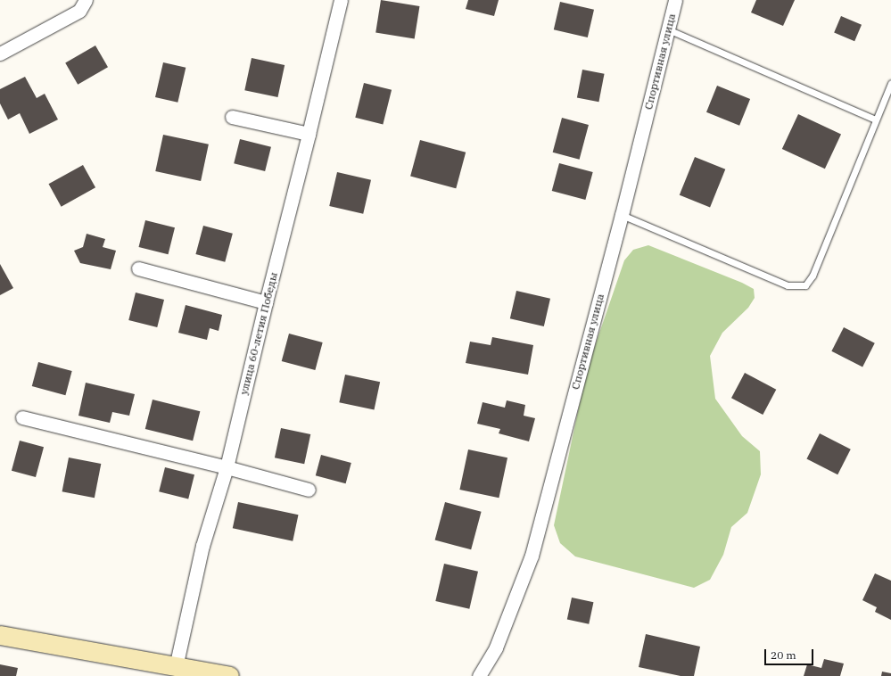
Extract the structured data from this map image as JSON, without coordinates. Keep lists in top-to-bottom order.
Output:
{
  "streets": {
    "street": ["Спортивная улица", "улица 60-летия Победы"]
  },
  "scale_bar": "20 m"
}
